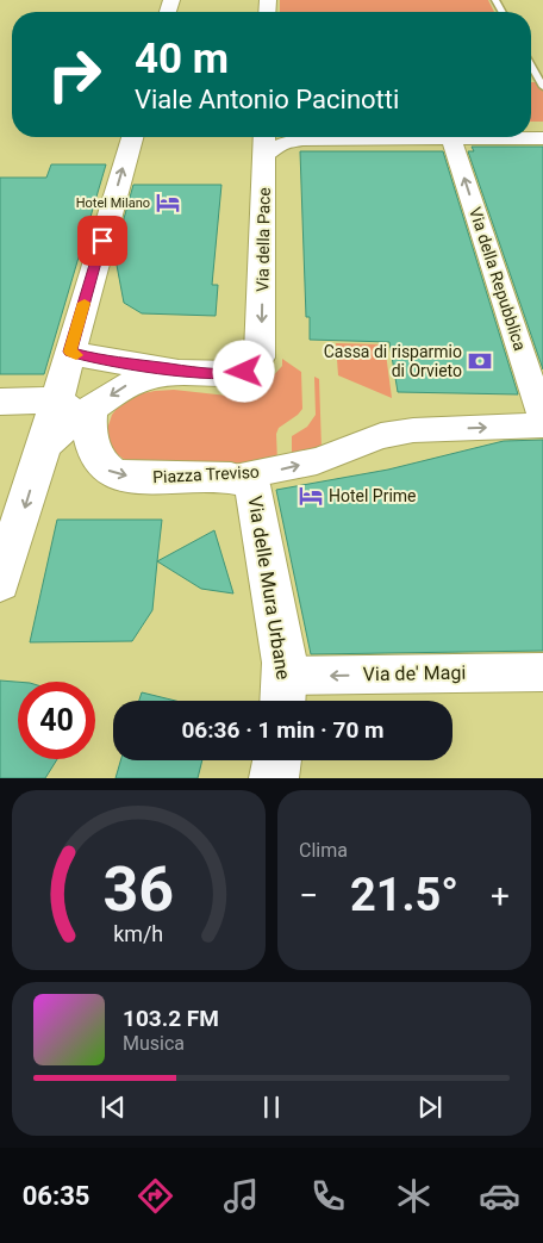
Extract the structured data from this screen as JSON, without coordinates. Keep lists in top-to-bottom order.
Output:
{
  "streets": {
    "street": [
      "Via della Pace",
      "Via della Repubblica",
      "Piazza Treviso",
      "Via delle Mura Urbane",
      "Via de' Magi"
    ]
  },
  "crossings": [
    ["Piazza Treviso", "Via delle Mura Urbane"],
    ["Via delle Mura Urbane", "Via de' Magi"]
  ],
  "one_way": [
    "Via della Pace",
    "Via della Repubblica",
    "Piazza Treviso",
    "Via de' Magi"
  ],
  "places": {
    "hotel": ["Hotel Milano", "Hotel Prime"],
    "bank": ["Cassa di risparmio di Orvieto"]
  },
  "page": {
    "turn": ["40 m", "Viale Antonio Pacinotti"],
    "limit": "40",
    "trip": "06:36 · 1 min · 70 m",
    "tile": "Clima",
    "heat": ["−", "21.5°", "+"],
    "song": ["103.2 FM", "Musica"],
    "tabs": "06:35",
    "gauge": ["36", "km/h"]
  }
}
